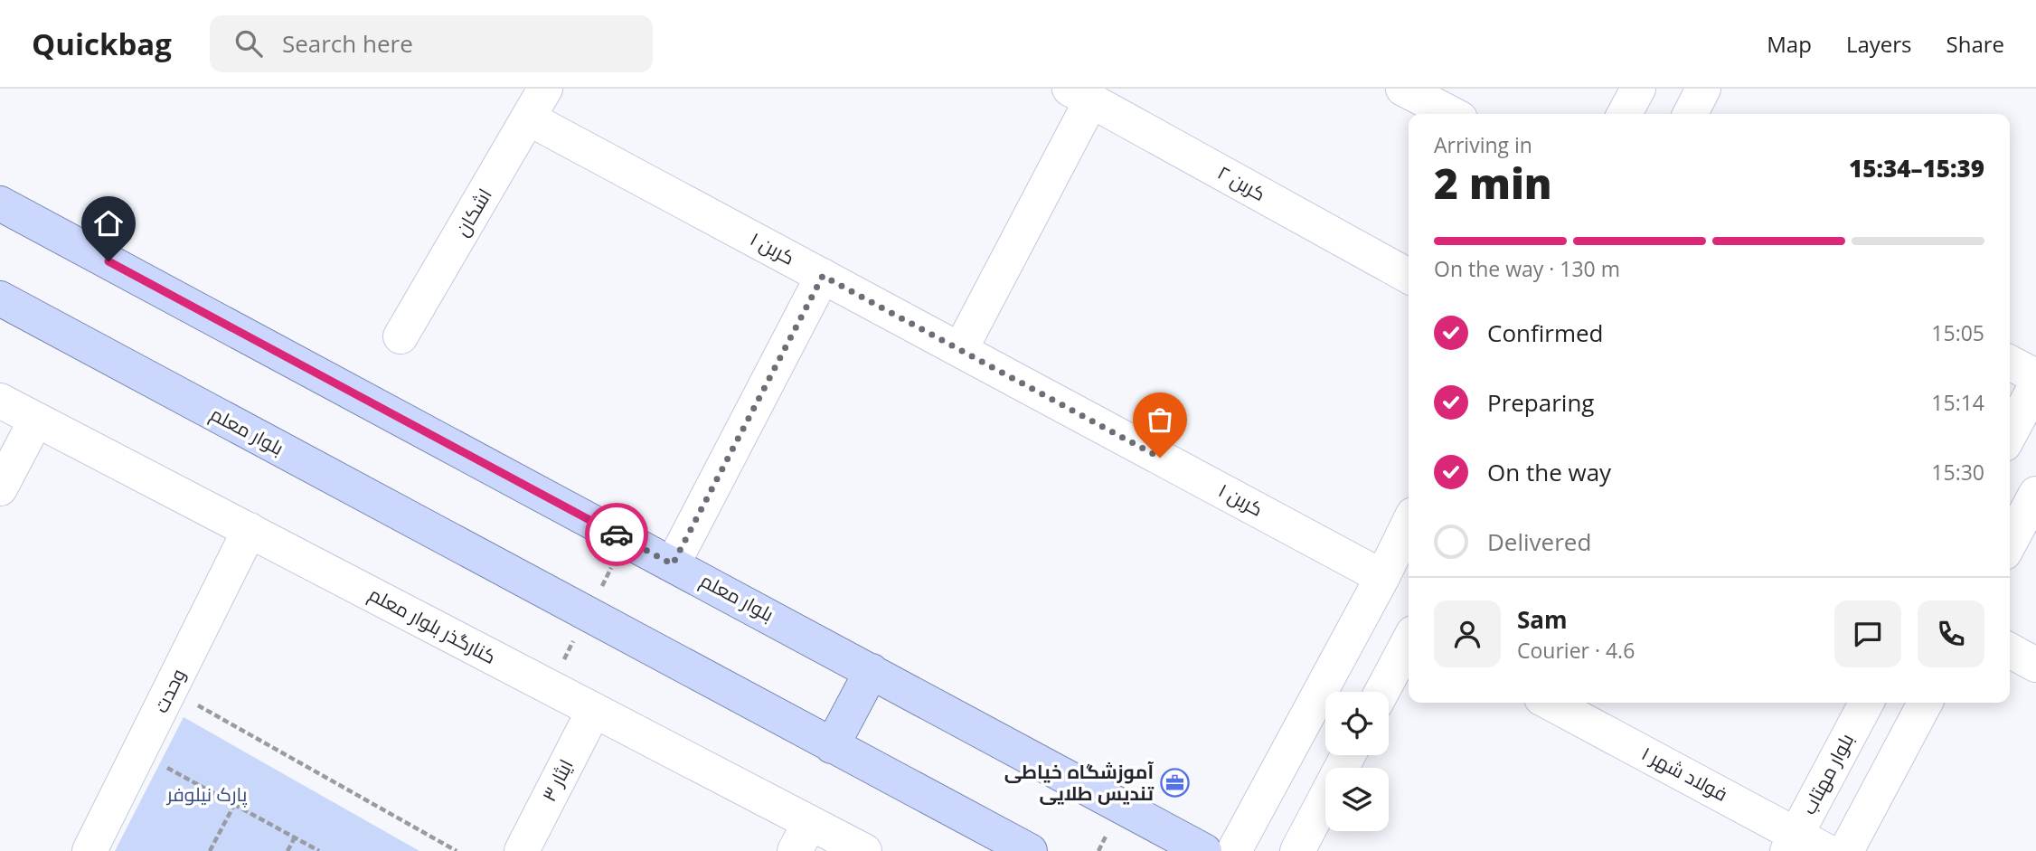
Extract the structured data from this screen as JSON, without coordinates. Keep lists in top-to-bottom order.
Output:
{
  "streets": {
    "main road": ["بلوار معلم"],
    "street": [
      "کربن ۲",
      "اشکان",
      "کربن ۱",
      "کنارگذر بلوار معلم",
      "وحدت",
      "فولاد شهر ۱",
      "بلوار مهتاب",
      "ایثار ۳"
    ]
  },
  "crossings": [
    ["اشکان", "کربن ۱"],
    ["کنارگذر بلوار معلم", "وحدت"],
    ["کنارگذر بلوار معلم", "ایثار ۳"],
    ["فولاد شهر ۱", "بلوار مهتاب"]
  ],
  "parks": ["پارک نیلوفر"],
  "places": {
    "office": ["آموزشگاه خیاطی تندیس طلایی"]
  },
  "page": {
    "header": "Quickbag",
    "search": "Search here",
    "nav": ["Map", "Layers", "Share"],
    "heading": ["2 min", "Arriving in", "15:34–15:39"],
    "panel": ["Sam", "Courier · 4.6"],
    "bar": "On the way · 130 m",
    "list": [
      ["Confirmed", "15:05"],
      ["Preparing", "15:14"],
      ["On the way", "15:30"],
      "Delivered"
    ]
  }
}
